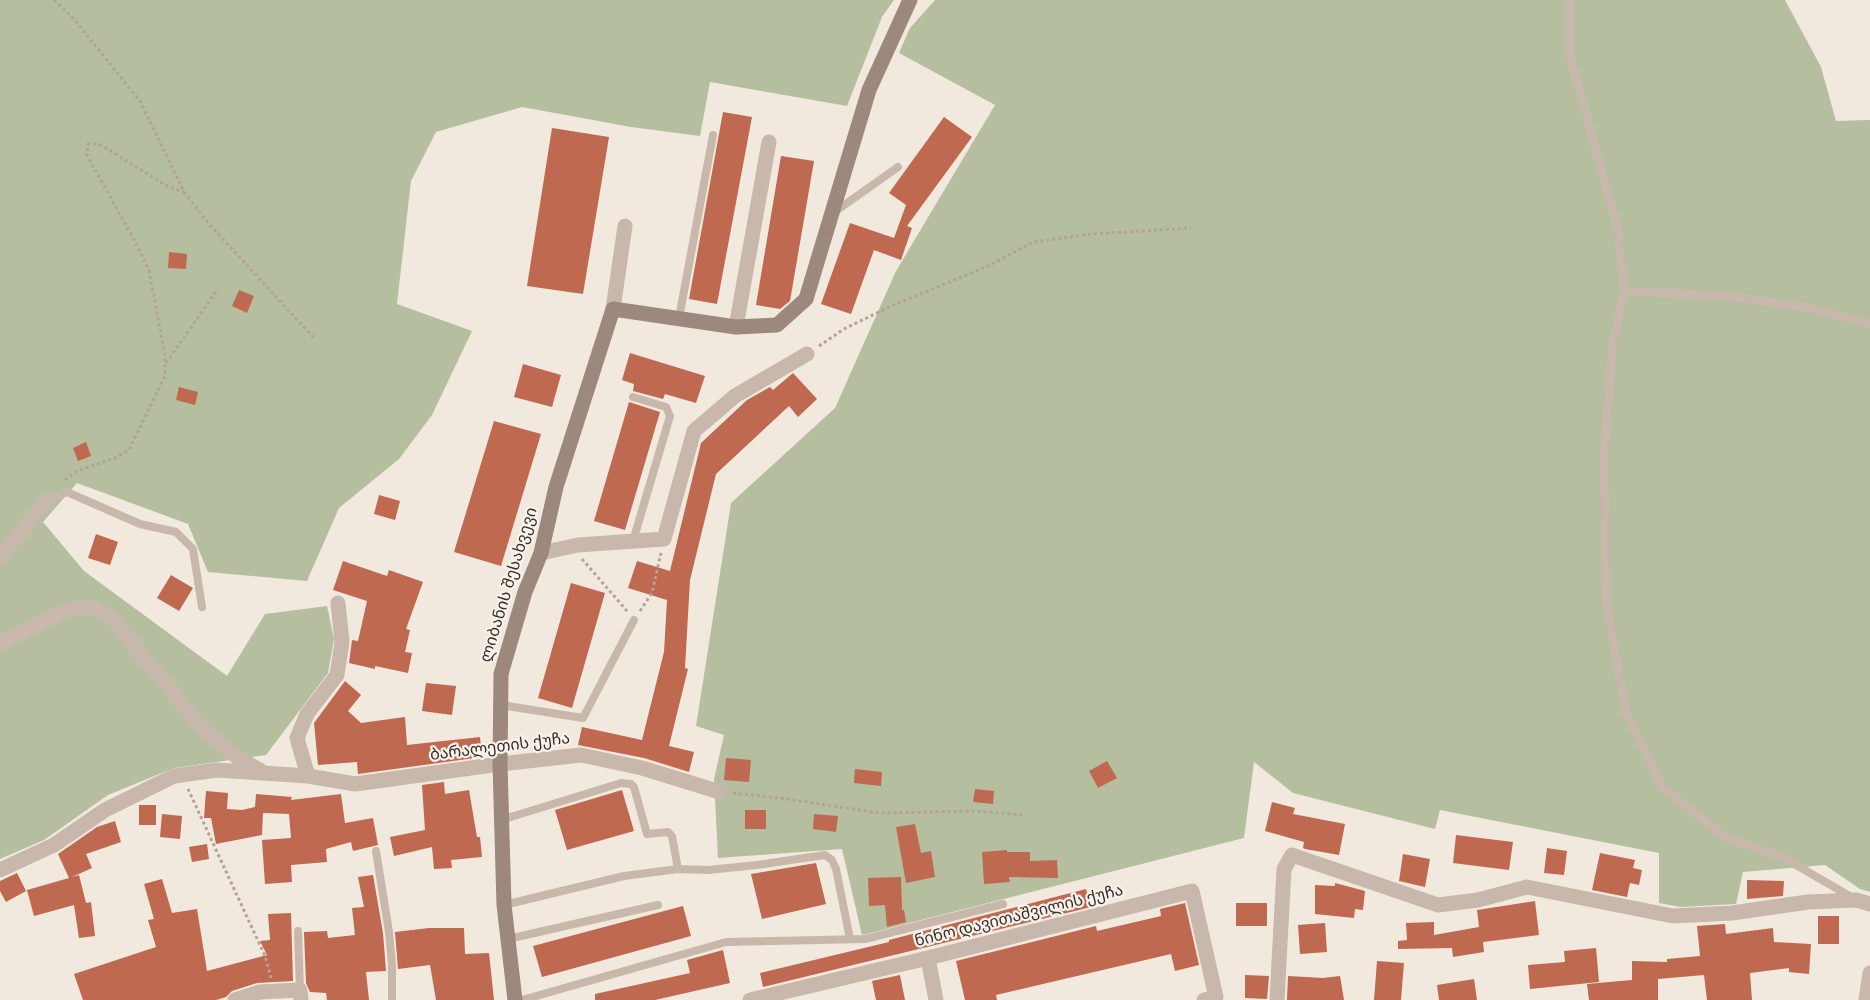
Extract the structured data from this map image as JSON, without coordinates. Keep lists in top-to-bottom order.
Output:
{
  "streets": {
    "street": ["ლიბანის შესახვევი", "ბარალეთის ქუჩა", "ნინო დავითაშვილის ქუჩა"]
  },
  "crossings": [
    ["ლიბანის შესახვევი", "ბარალეთის ქუჩა"]
  ]
}
